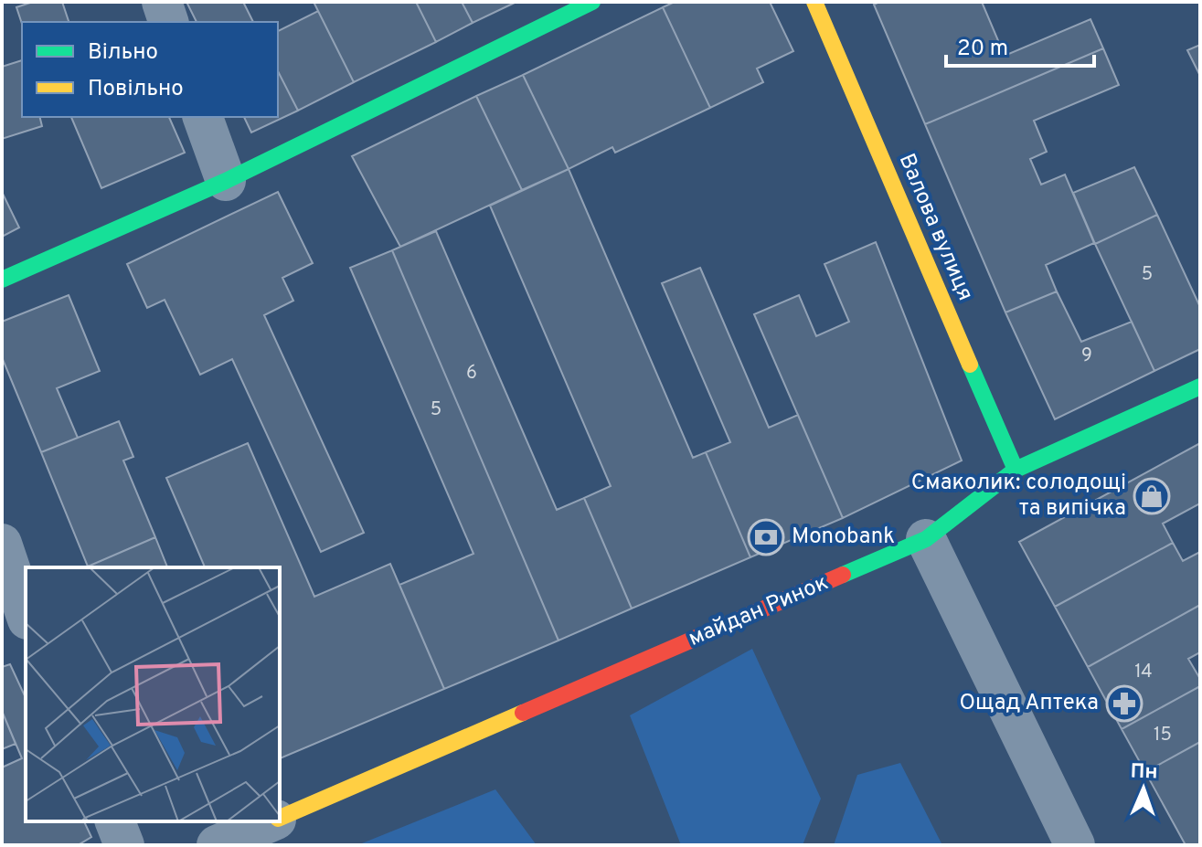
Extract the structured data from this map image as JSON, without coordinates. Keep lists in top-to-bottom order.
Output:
{
  "streets": {
    "street": ["Валова вулиця", "майдан Ринок"]
  },
  "crossings": [
    ["Валова вулиця", "майдан Ринок"]
  ],
  "places": {
    "shop": ["Смаколик: солодощі та випічка"],
    "bank": ["Monobank"],
    "pharmacy": ["Ощад Аптека"]
  },
  "house_numbers": [
    "5",
    "9",
    "6",
    "5",
    "14",
    "15"
  ],
  "legend": ["Вільно", "Повільно"],
  "scale_bar": "20 m",
  "north": "top"
}
